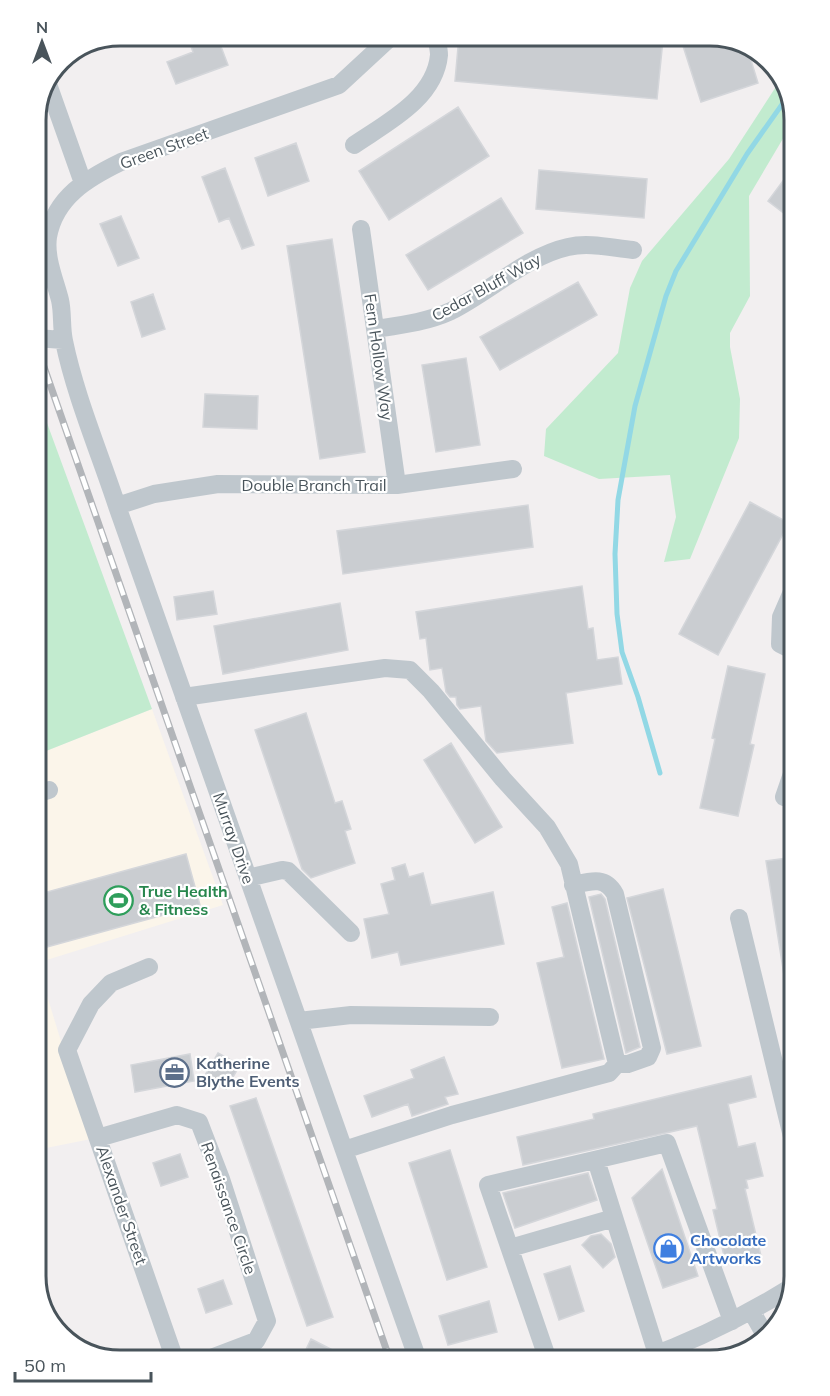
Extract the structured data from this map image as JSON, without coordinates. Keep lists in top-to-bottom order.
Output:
{
  "streets": {
    "street": [
      "Green Street",
      "Cedar Bluff Way",
      "Fern Hollow Way",
      "Double Branch Trail",
      "Murray Drive",
      "Alexander Street",
      "Renaissance Circle"
    ]
  },
  "crossings": [
    ["Green Street", "Murray Drive"],
    ["Cedar Bluff Way", "Fern Hollow Way"],
    ["Fern Hollow Way", "Double Branch Trail"],
    ["Double Branch Trail", "Murray Drive"],
    ["Alexander Street", "Renaissance Circle"]
  ],
  "places": {
    "sports": ["True Health & Fitness"],
    "office": ["Katherine Blythe Events"],
    "shop": ["Chocolate Artworks"]
  },
  "scale_bar": "50 m",
  "north": "top"
}
